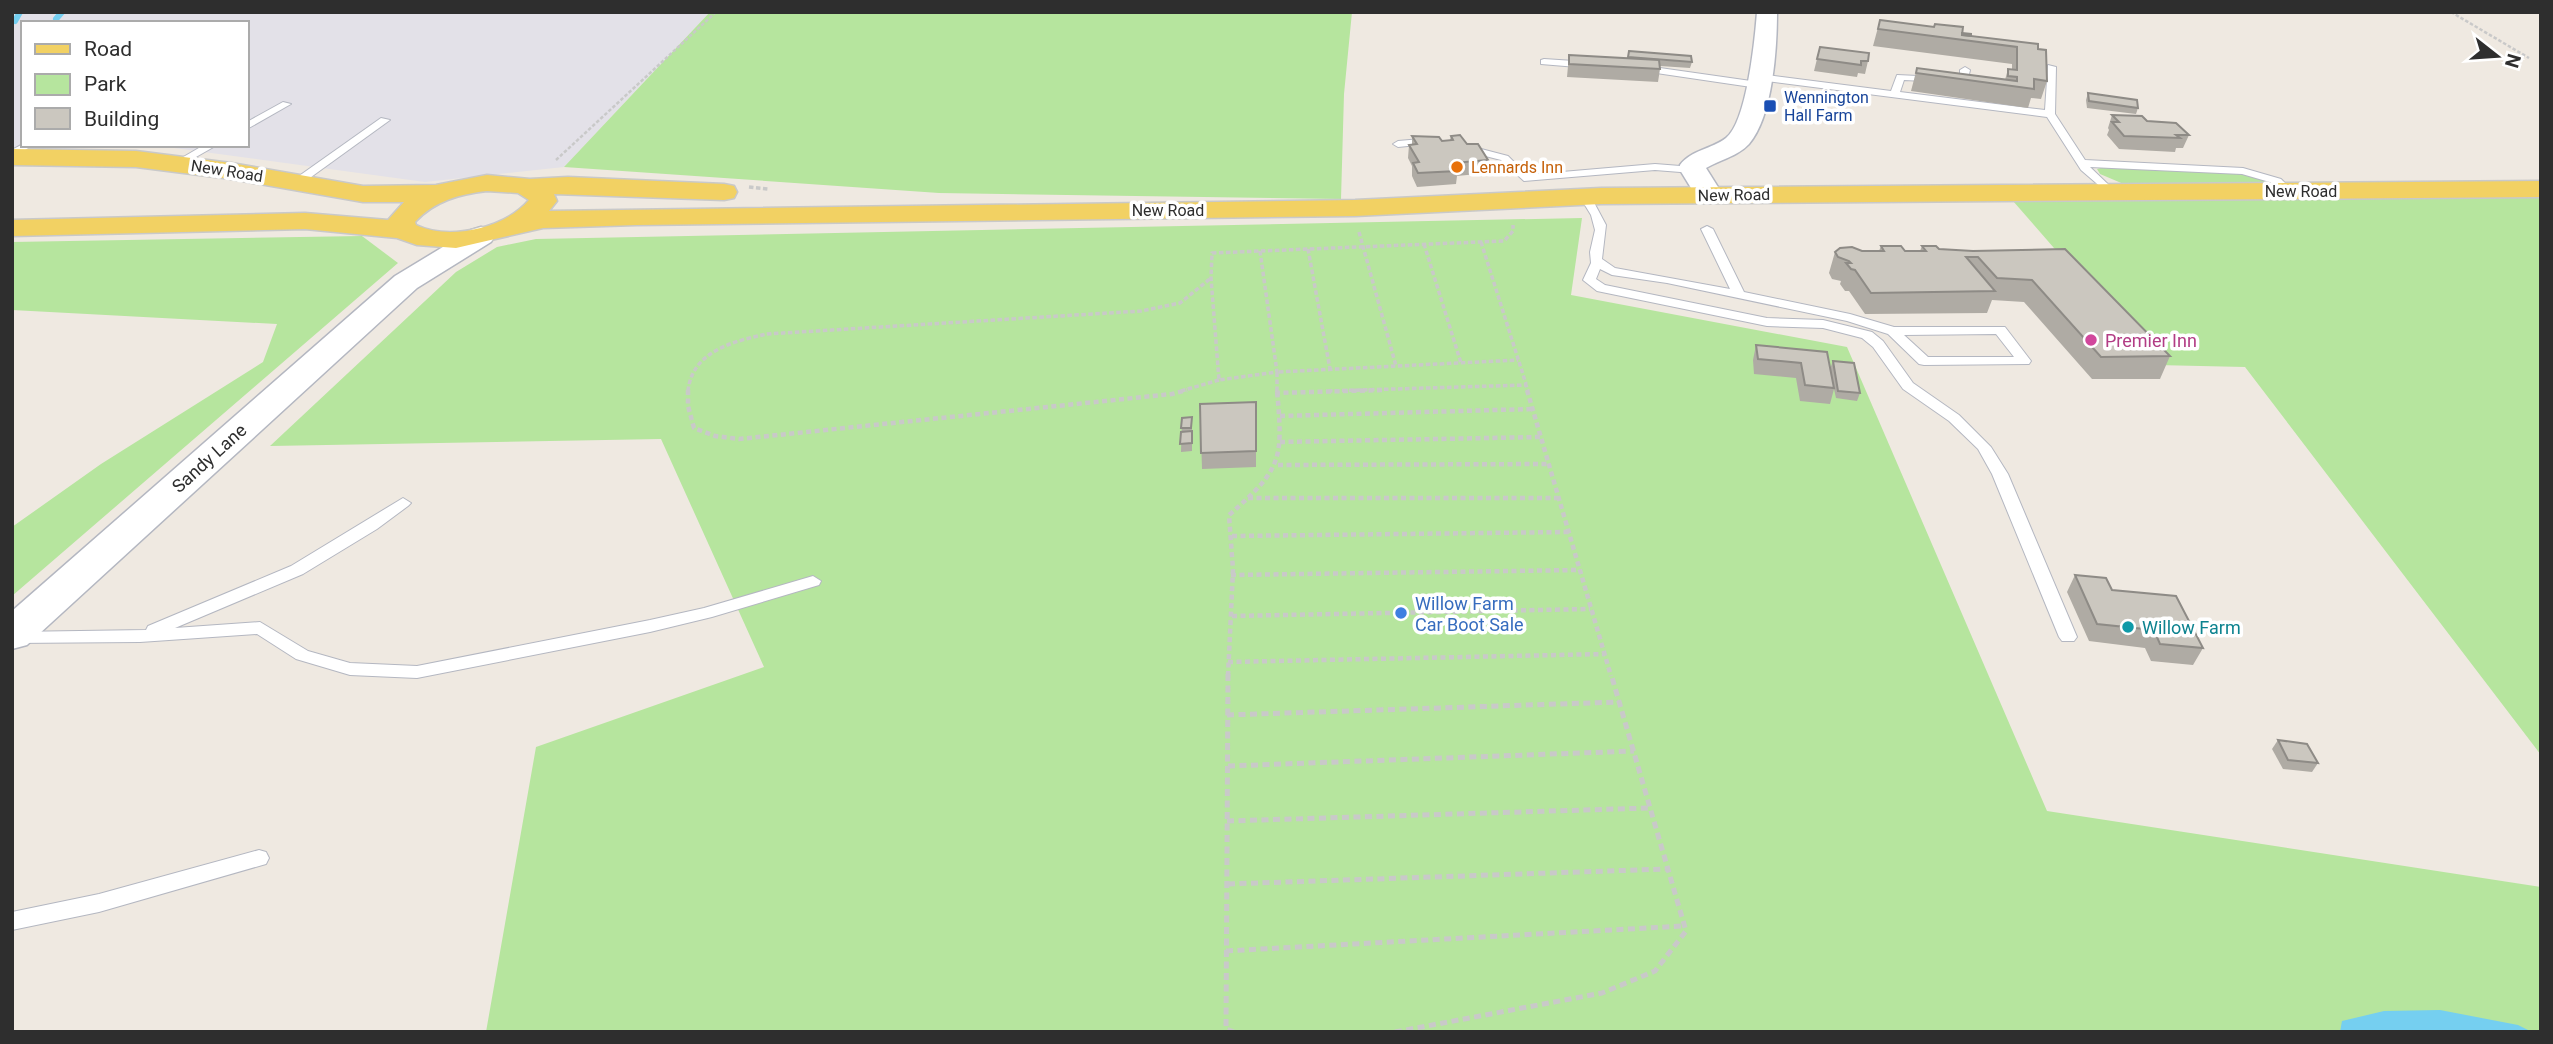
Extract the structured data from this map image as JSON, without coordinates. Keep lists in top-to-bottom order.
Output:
{
  "streets": {
    "main road": ["New Road", "Sandy Lane"]
  },
  "places": {
    "transit": ["Wennington Hall Farm"],
    "other": [
      "Lennards Inn",
      "Premier Inn",
      "Willow Farm Car Boot Sale",
      "Willow Farm"
    ]
  },
  "legend": ["Road", "Park", "Building"],
  "north": "right"
}
